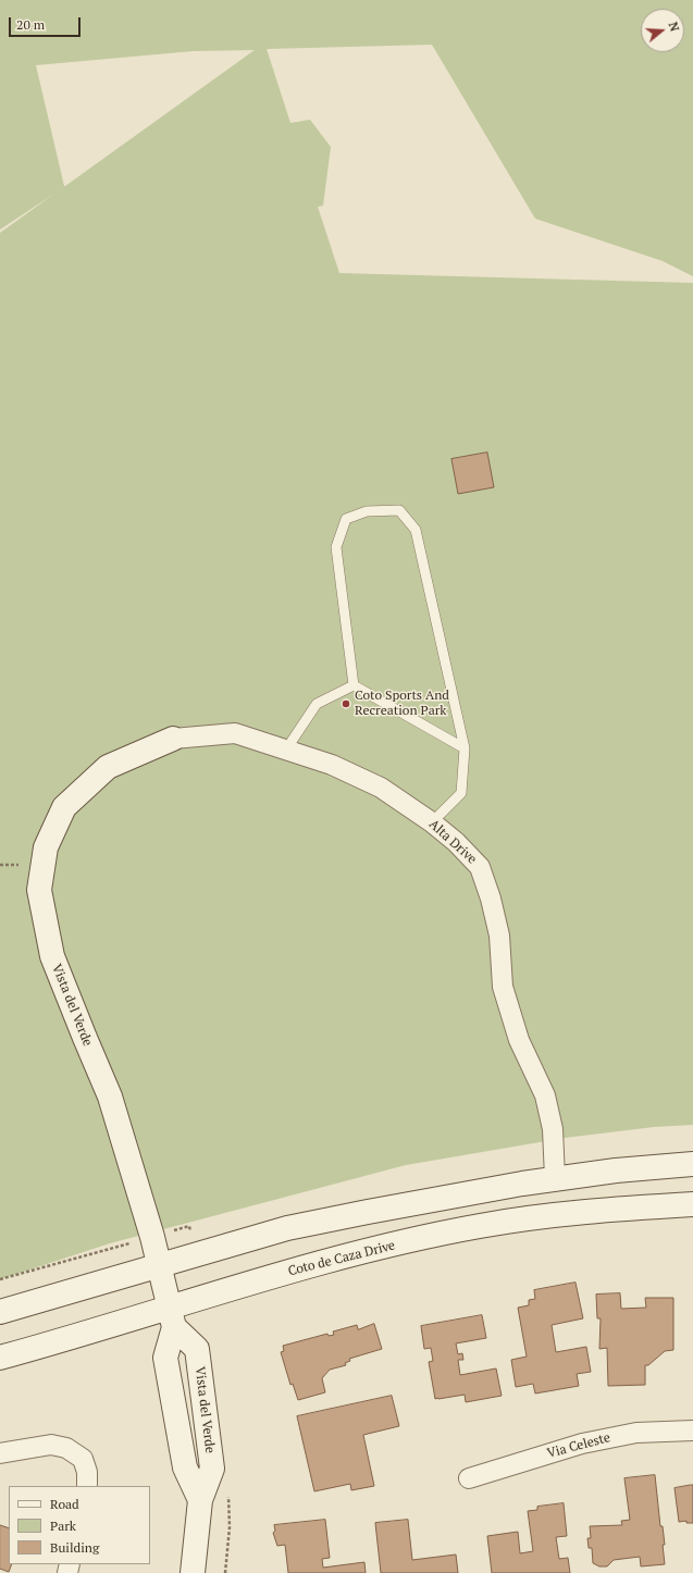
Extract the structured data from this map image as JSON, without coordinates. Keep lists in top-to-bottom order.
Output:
{
  "streets": {
    "main road": ["Vista del Verde", "Coto de Caza Drive"],
    "street": ["Alta Drive", "Via Celeste"]
  },
  "crossings": [
    ["Alta Drive", "Vista del Verde"],
    ["Vista del Verde", "Coto de Caza Drive"]
  ],
  "places": ["Coto Sports And Recreation Park"],
  "legend": ["Road", "Park", "Building"],
  "scale_bar": "20 m",
  "north": "right"
}
